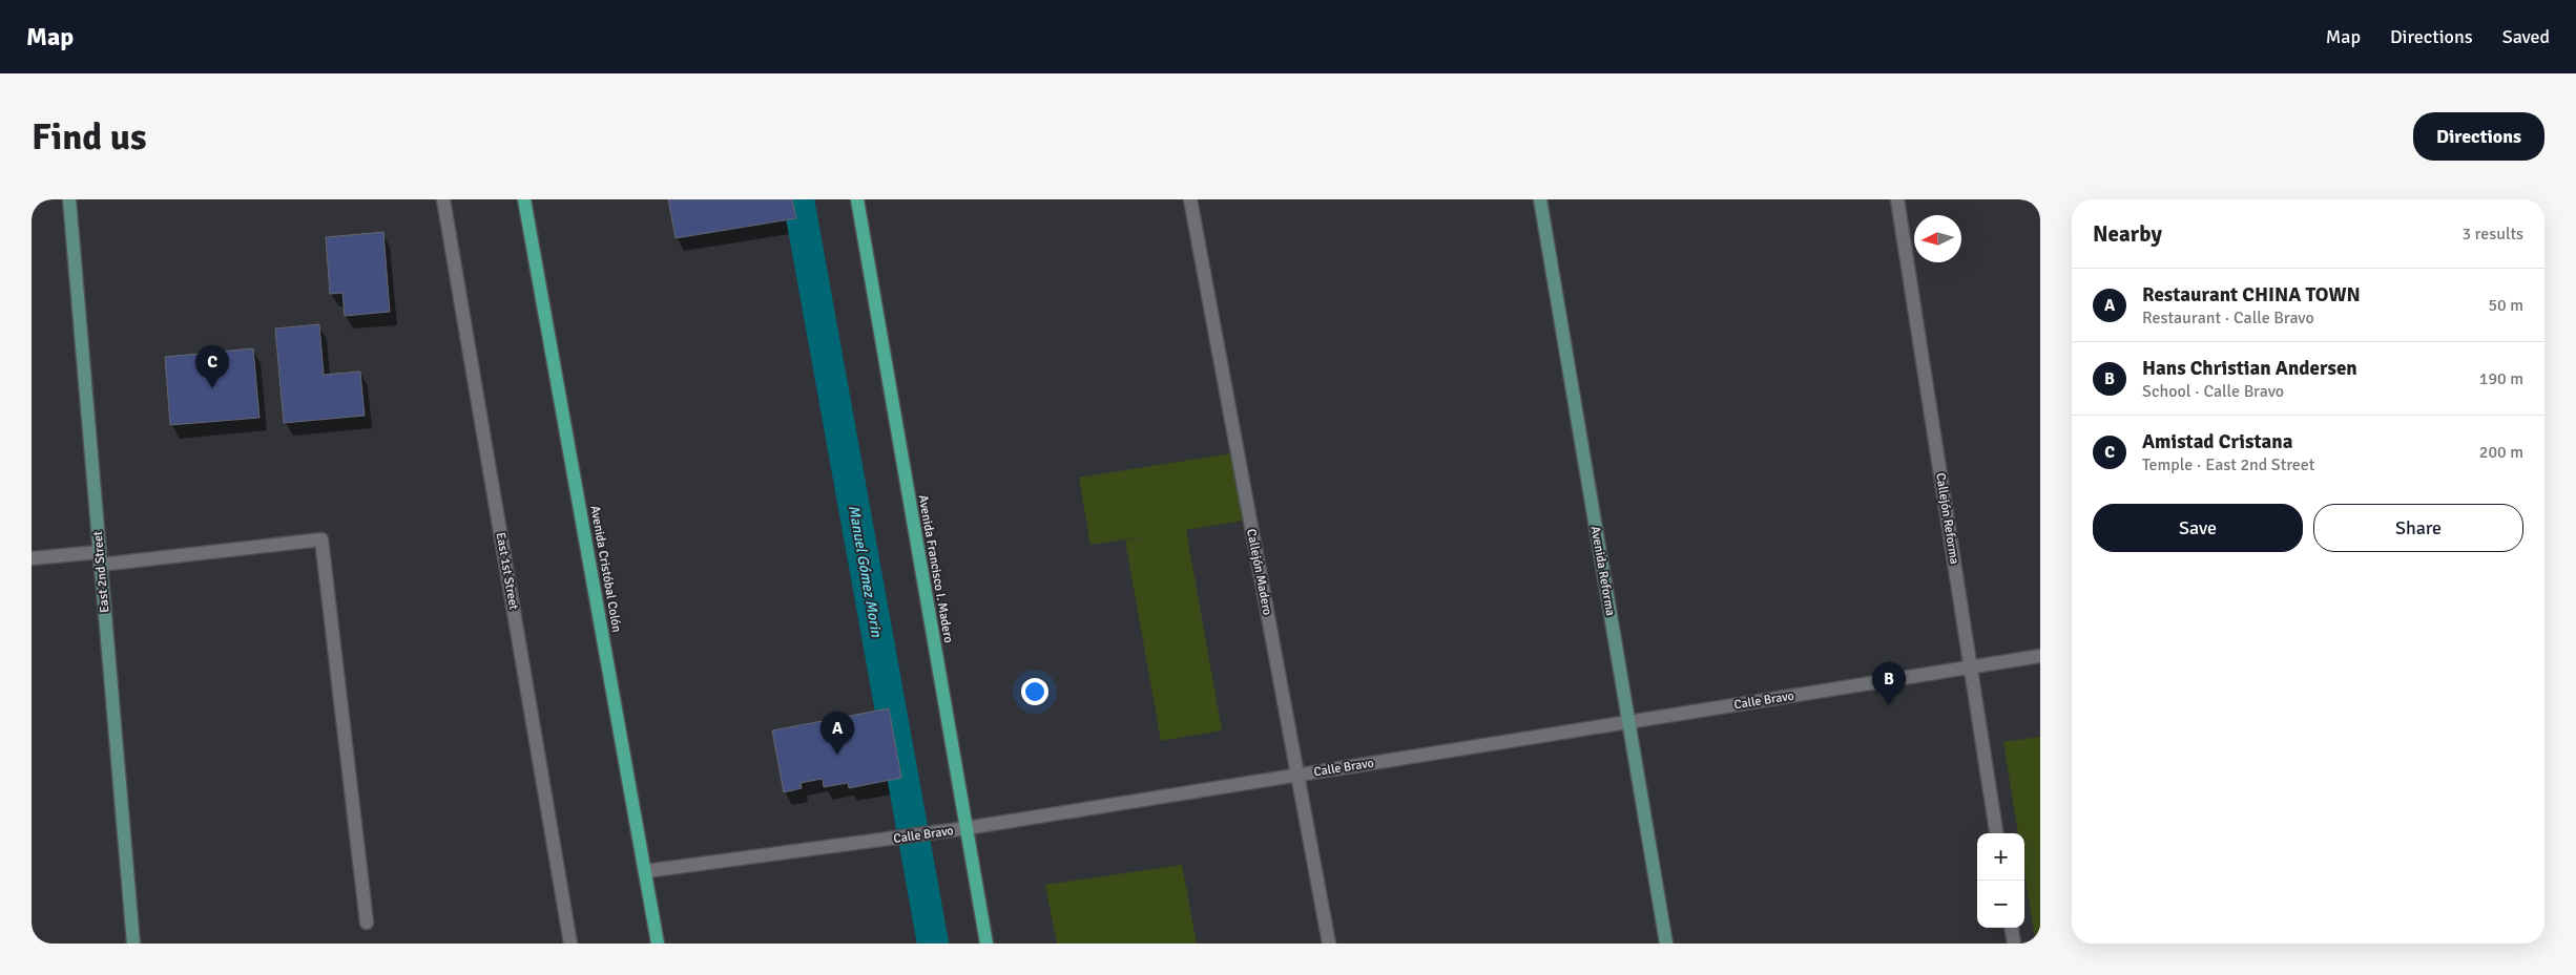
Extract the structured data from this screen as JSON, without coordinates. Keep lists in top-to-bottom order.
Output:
{
  "streets": {
    "main road": [
      "Avenida Cristóbal Colón",
      "Avenida Francisco I. Madero",
      "Avenida Reforma",
      "East 2nd Street"
    ],
    "street": [
      "Callejón Reforma",
      "East 1st Street",
      "Callejón Madero",
      "Calle Bravo"
    ]
  },
  "crossings": [
    ["Callejón Reforma", "Calle Bravo"],
    ["Avenida Cristóbal Colón", "Calle Bravo"],
    ["Avenida Francisco I. Madero", "Calle Bravo"],
    ["Avenida Reforma", "Calle Bravo"],
    ["Callejón Madero", "Calle Bravo"]
  ],
  "water": ["Manuel Gómez Morin"],
  "north": "left",
  "page": {
    "header": "Map",
    "nav": ["Map", "Directions", "Saved"],
    "buttons": [
      "Directions",
      ["Save", "Share"]
    ],
    "title": "Find us",
    "heading": ["Nearby", "3 results"],
    "list": [
      {
        "mark": "A",
        "name": "Restaurant CHINA TOWN",
        "note": "Restaurant · Calle Bravo",
        "value": "50 m"
      },
      {
        "mark": "B",
        "name": "Hans Christian Andersen",
        "note": "School · Calle Bravo",
        "value": "190 m"
      },
      {
        "mark": "C",
        "name": "Amistad Cristana",
        "note": "Temple · East 2nd Street",
        "value": "200 m"
      }
    ],
    "pins": ["C", "B", "A"],
    "map_buttons": ["+", "−"]
  }
}
